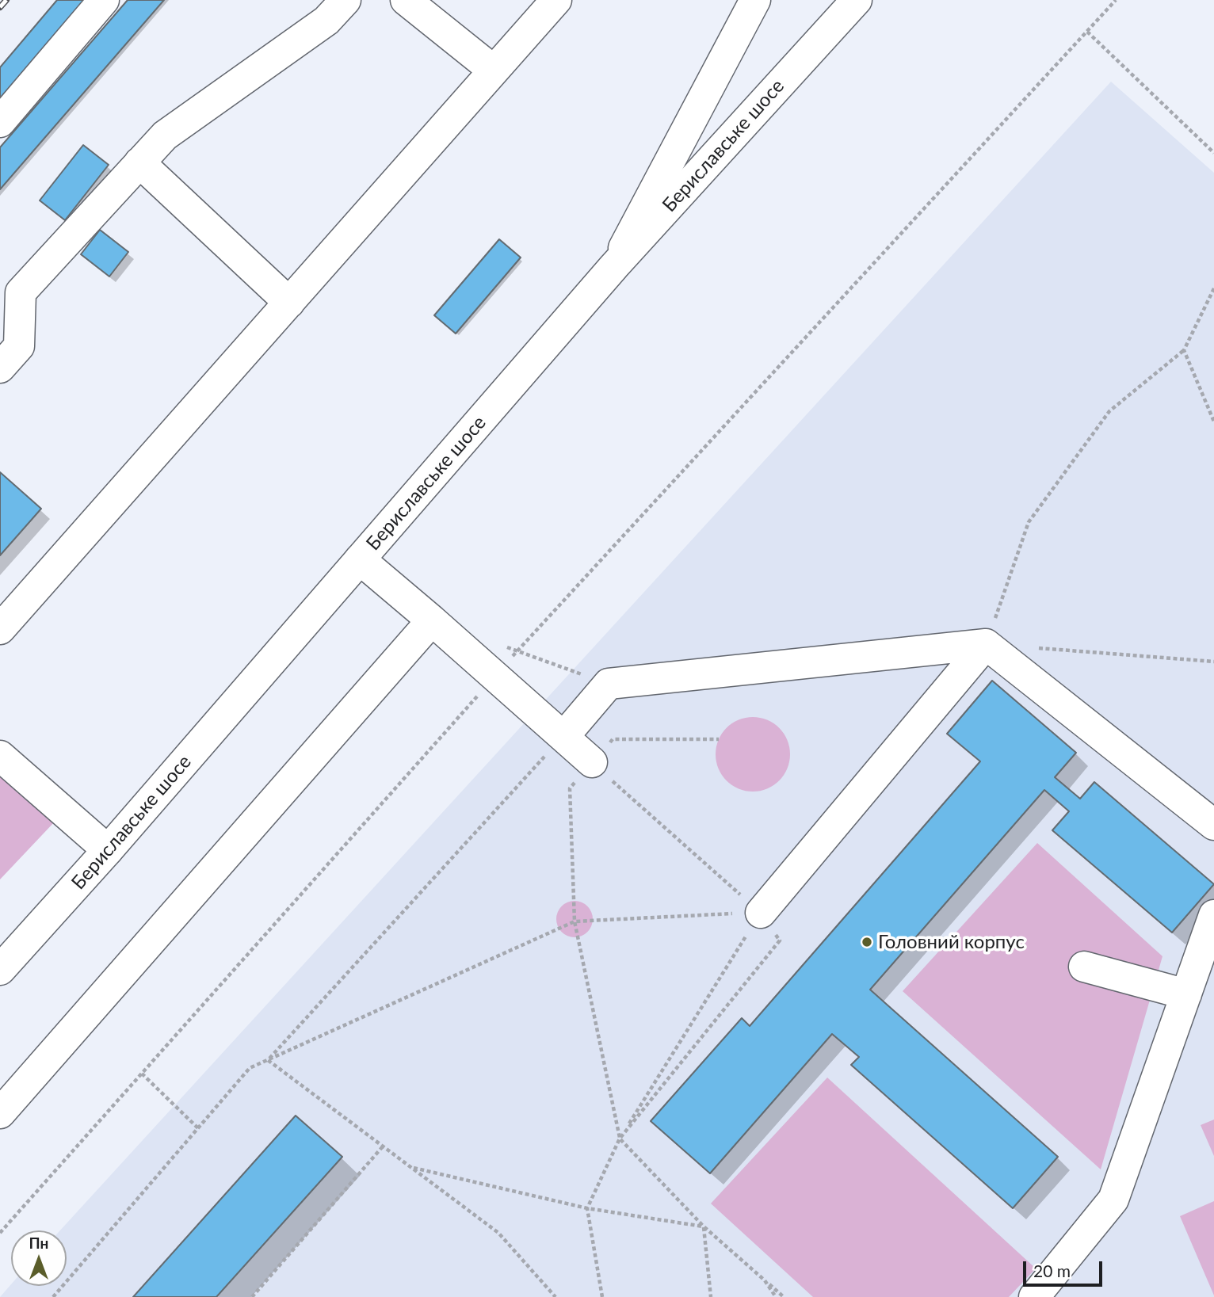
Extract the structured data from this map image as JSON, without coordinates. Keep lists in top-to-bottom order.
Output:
{
  "streets": {
    "main road": ["Бериславське шосе"]
  },
  "places": ["Головний корпус"],
  "scale_bar": "20 m",
  "north": "top"
}
